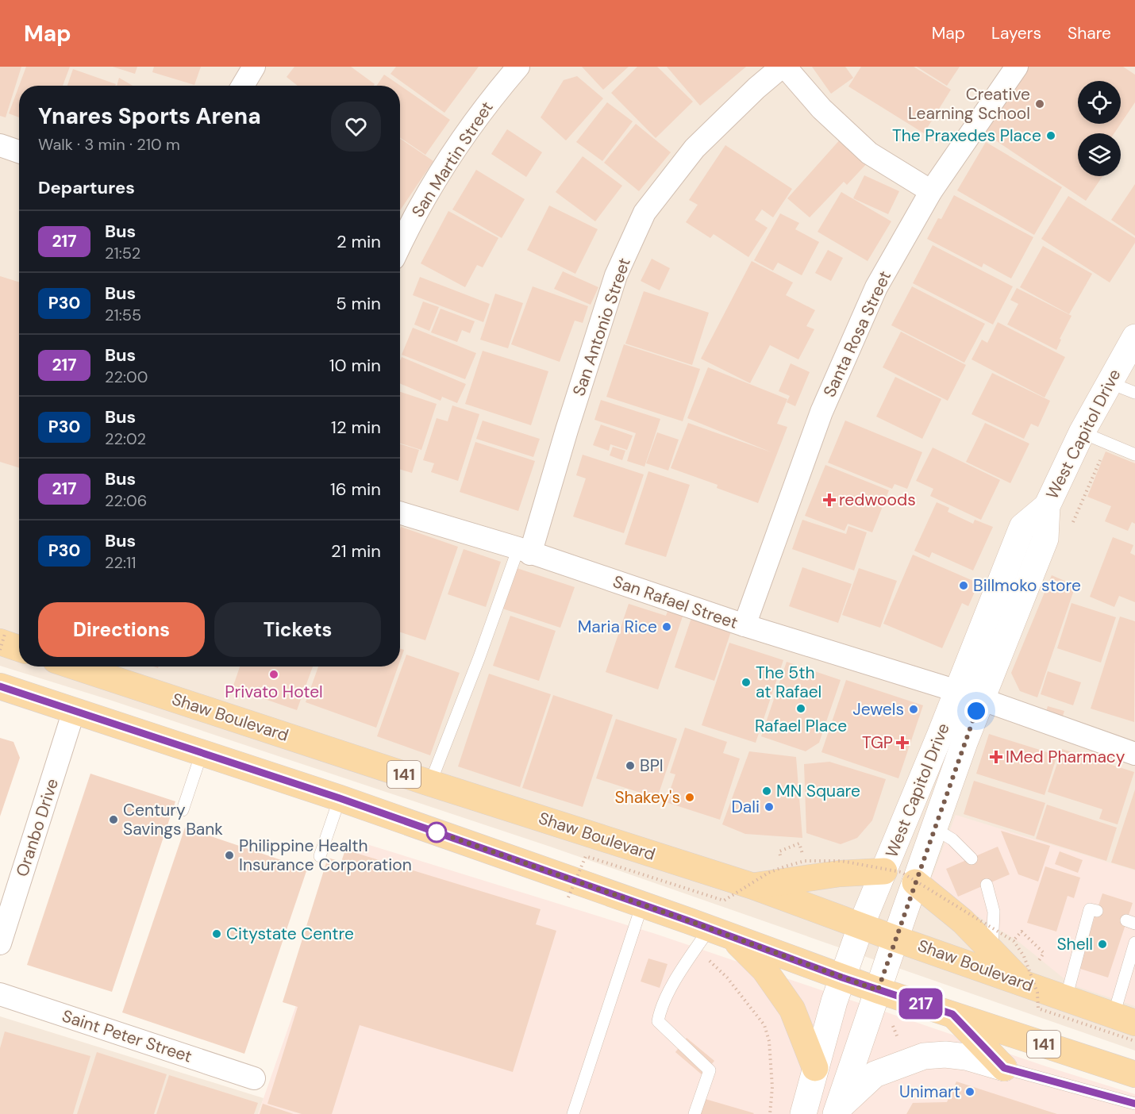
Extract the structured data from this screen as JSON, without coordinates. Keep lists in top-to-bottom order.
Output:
{
  "streets": {
    "main road": ["Shaw Boulevard", "141"],
    "street": [
      "San Martin Street",
      "San Antonio Street",
      "Santa Rosa Street",
      "West Capitol Drive",
      "San Rafael Street",
      "Oranbo Drive",
      "Saint Peter Street"
    ]
  },
  "crossings": [
    ["San Antonio Street", "San Rafael Street"],
    ["Santa Rosa Street", "San Rafael Street"],
    ["West Capitol Drive", "San Rafael Street"],
    ["West Capitol Drive", "Shaw Boulevard"],
    ["West Capitol Drive", "141"],
    ["141", "Oranbo Drive"]
  ],
  "places": {
    "other": [
      "Creative Learning School",
      "The Praxedes Place",
      "Billmoko store",
      "Maria Rice",
      "Privato Hotel",
      "The 5th at Rafael",
      "Rafael Place",
      "Jewels",
      "BPI",
      "MN Square",
      "Shakey's",
      "Dali",
      "Century Savings Bank",
      "Philippine Health Insurance Corporation",
      "Citystate Centre",
      "Shell",
      "Unimart"
    ],
    "health": ["redwoods", "TGP", "IMed Pharmacy"]
  },
  "lines": ["bus line 217"],
  "page": {
    "header": "Map",
    "nav": ["Map", "Layers", "Share"],
    "on_map": "217",
    "heading": [
      ["Ynares Sports Arena", "Walk · 3 min · 210 m"],
      "Departures"
    ],
    "list": [
      {
        "mark": "217",
        "name": "Bus",
        "note": "21:52",
        "value": "2 min"
      },
      {
        "mark": "P30",
        "name": "Bus",
        "note": "21:55",
        "value": "5 min"
      },
      {
        "mark": "217",
        "name": "Bus",
        "note": "22:00",
        "value": "10 min"
      },
      {
        "mark": "P30",
        "name": "Bus",
        "note": "22:02",
        "value": "12 min"
      },
      {
        "mark": "217",
        "name": "Bus",
        "note": "22:06",
        "value": "16 min"
      },
      {
        "mark": "P30",
        "name": "Bus",
        "note": "22:11",
        "value": "21 min"
      }
    ],
    "buttons": ["Directions", "Tickets"]
  }
}
